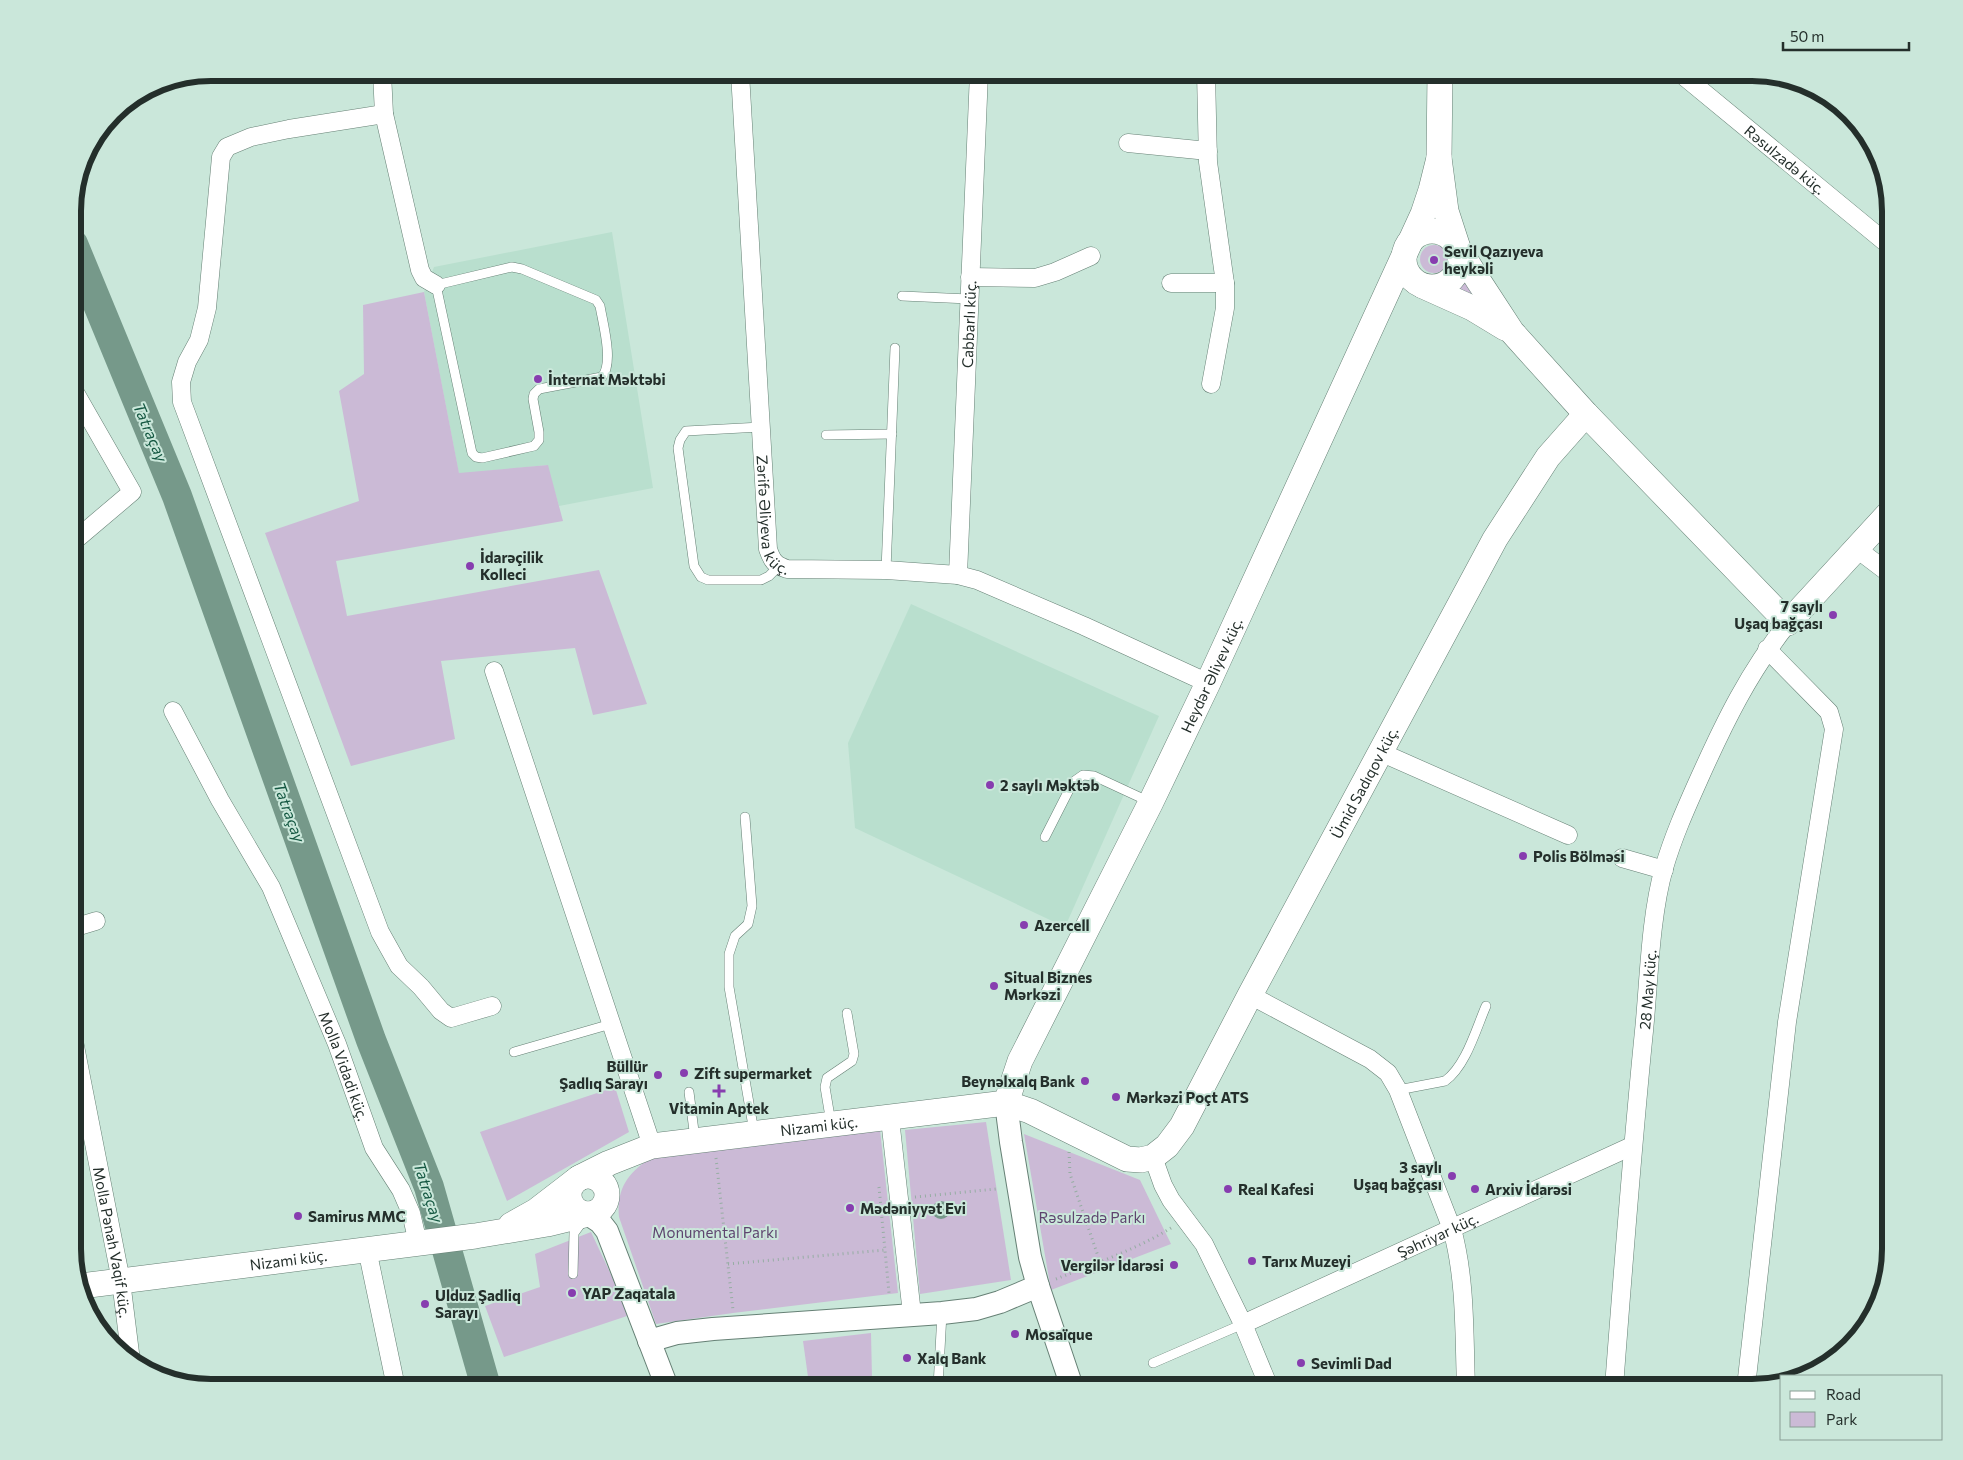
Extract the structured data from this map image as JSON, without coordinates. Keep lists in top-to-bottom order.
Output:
{
  "streets": {
    "main road": ["Heydər Əliyev küç.", "Ümid Sadıqov küç.", "Nizami küç."],
    "street": [
      "Rəsulzadə küç.",
      "Cabbarlı küç.",
      "Zərifə Əliyeva küç.",
      "28 May küç.",
      "Molla Vidadi küç.",
      "Şəhriyar küç.",
      "Molla Pənah Vaqif küç."
    ]
  },
  "crossings": [
    ["Cabbarlı küç.", "Zərifə Əliyeva küç."],
    ["Zərifə Əliyeva küç.", "Heydər Əliyev küç."],
    ["Heydər Əliyev küç.", "Nizami küç."],
    ["28 May küç.", "Şəhriyar küç."],
    ["Molla Vidadi küç.", "Nizami küç."],
    ["Nizami küç.", "Molla Pənah Vaqif küç."]
  ],
  "water": ["Tatraçay"],
  "parks": ["Rəsulzadə Parkı", "Monumental Parkı"],
  "places": {
    "other": [
      "Sevil Qazıyeva heykəli",
      "İnternat Məktəbi",
      "İdarəçilik Kolleci",
      "7 saylı Uşaq bağçası",
      "2 saylı Məktəb",
      "Polis Bölməsi",
      "Azercell",
      "Situal Biznes Mərkəzi",
      "Zift supermarket",
      "Büllür Şadlıq Sarayı",
      "Beynəlxalq Bank",
      "Mərkəzi Poçt ATS",
      "3 saylı Uşaq bağçası",
      "Real Kafesi",
      "Arxiv İdarəsi",
      "Mədəniyyət Evi",
      "Samirus MMC",
      "Tarıx Muzeyi",
      "Vergilər İdarəsi",
      "YAP Zaqatala",
      "Ulduz Şadliq Sarayı",
      "Mosaïque",
      "Xalq Bank",
      "Sevimli Dad"
    ],
    "health": ["Vitamin Aptek"]
  },
  "legend": ["Road", "Park"],
  "scale_bar": "50 m"
}
